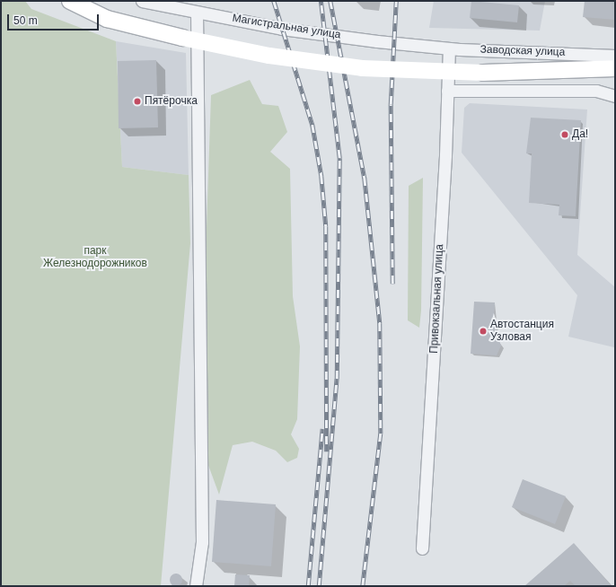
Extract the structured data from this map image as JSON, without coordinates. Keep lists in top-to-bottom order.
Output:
{
  "streets": {
    "street": ["Магистральная улица", "Заводская улица", "Привокзальная улица"]
  },
  "crossings": [
    ["Магистральная улица", "Заводская улица"],
    ["Заводская улица", "Привокзальная улица"]
  ],
  "parks": ["парк Железнодорожников"],
  "places": ["Пятёрочка", "Да!", "Автостанция Узловая"],
  "scale_bar": "50 m"
}
